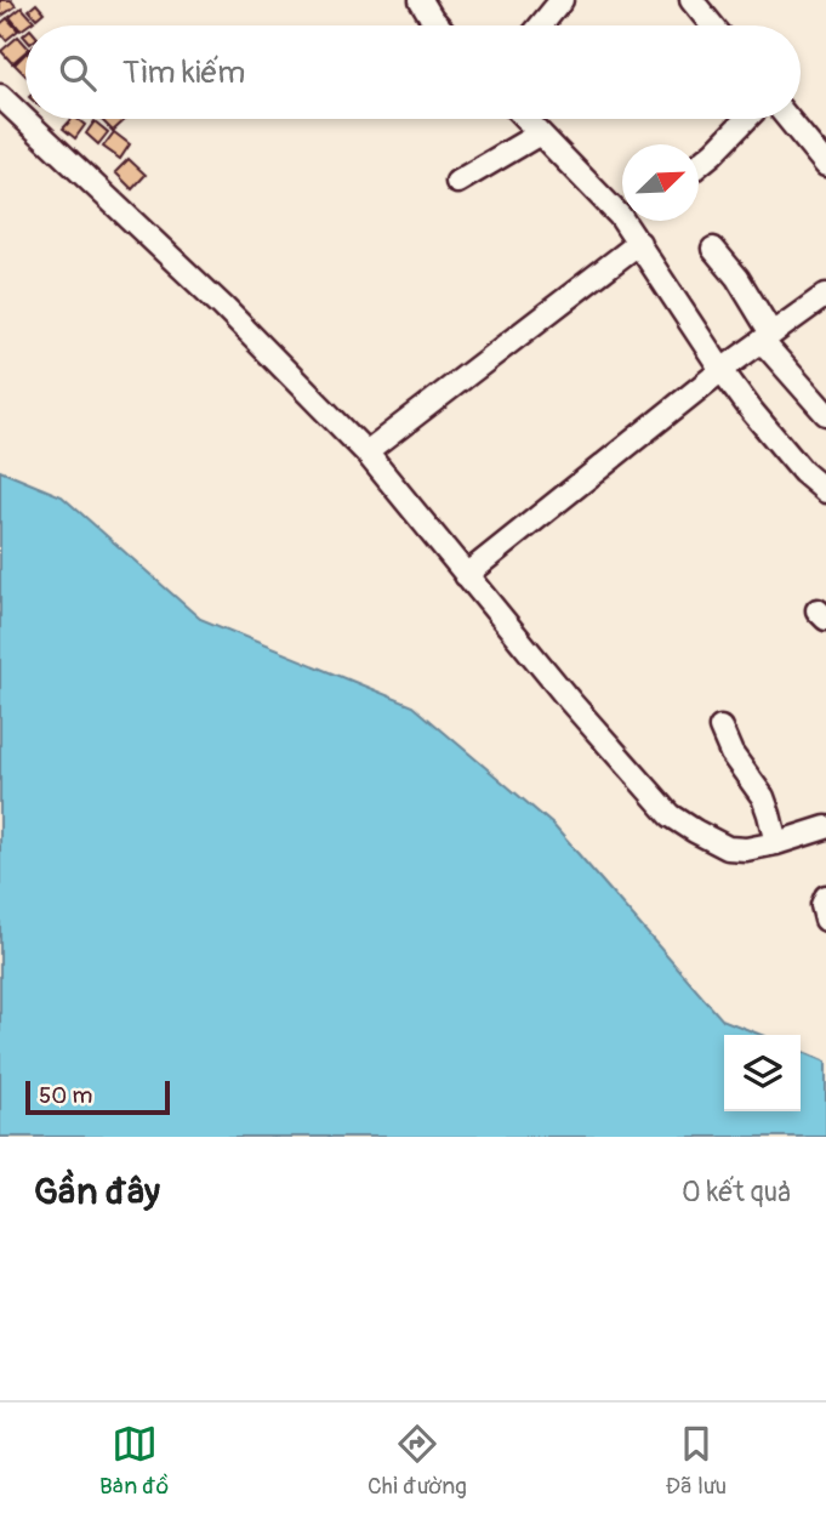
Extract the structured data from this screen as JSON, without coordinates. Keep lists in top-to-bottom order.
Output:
{
  "scale_bar": "50 m",
  "north": "top right",
  "page": {
    "search": "Tìm kiếm",
    "scale": "50 m",
    "heading": ["Gần đây", "0 kết quả"],
    "nav": ["Bản đồ", "Chỉ đường", "Đã lưu"]
  }
}
